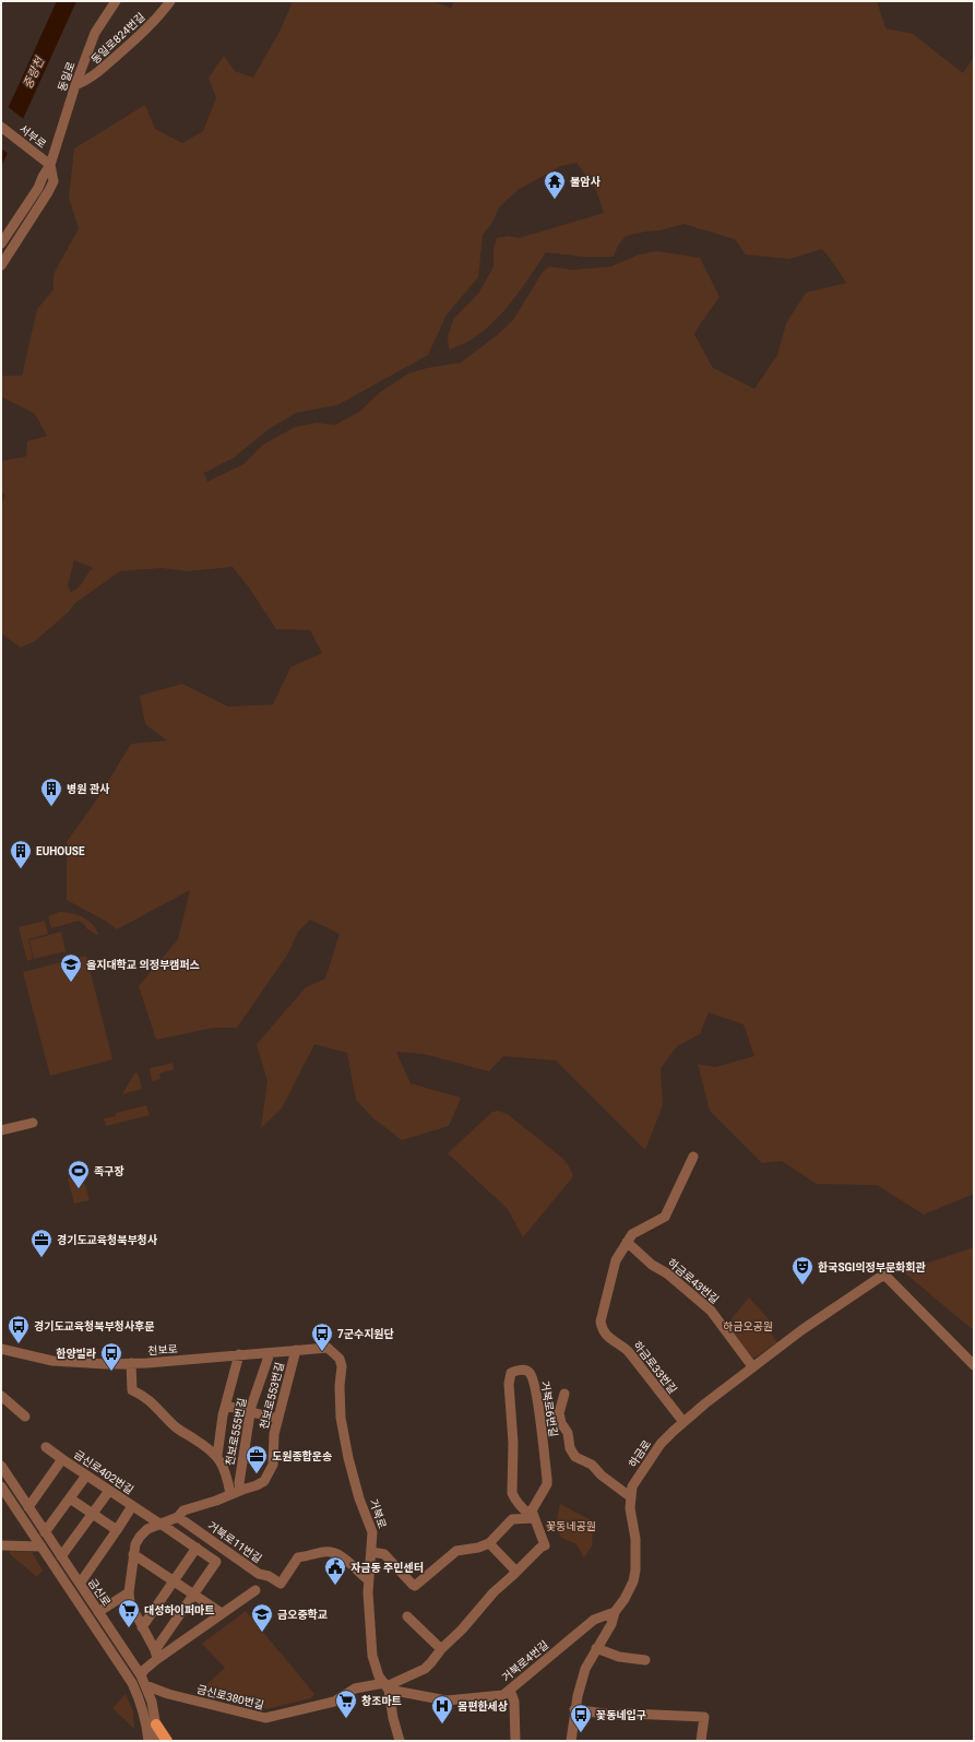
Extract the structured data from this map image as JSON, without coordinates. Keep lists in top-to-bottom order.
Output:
{
  "streets": {
    "street": [
      "동일로824번길",
      "동일로",
      "서부로",
      "하금로43번길",
      "천보로",
      "하금로33번길",
      "천보로553번길",
      "거북로6번길",
      "천보로555번길",
      "하금로",
      "금신로402번길",
      "거북로",
      "거북로11번길",
      "금신로",
      "거북로4번길",
      "금신로380번길"
    ]
  },
  "crossings": [
    ["동일로824번길", "동일로"],
    ["동일로", "서부로"],
    ["하금로43번길", "하금로33번길"],
    ["하금로43번길", "하금로"],
    ["천보로", "천보로553번길"],
    ["천보로", "천보로555번길"],
    ["천보로", "거북로"],
    ["하금로33번길", "하금로"],
    ["천보로553번길", "천보로555번길"],
    ["천보로553번길", "금신로402번길"],
    ["천보로553번길", "거북로11번길"],
    ["하금로", "거북로4번길"],
    ["금신로402번길", "금신로"],
    ["거북로", "거북로11번길"],
    ["거북로", "거북로4번길"],
    ["거북로", "금신로380번길"],
    ["금신로", "금신로380번길"],
    ["거북로4번길", "금신로380번길"]
  ],
  "water": ["중랑천"],
  "parks": ["하금오공원", "꽃동네공원"],
  "places": {
    "temple": ["불암사"],
    "building": ["병원 관사", "EUHOUSE"],
    "school or university": ["을지대학교 의정부캠퍼스", "금오중학교"],
    "sports": ["족구장"],
    "office": ["경기도교육청북부청사", "도원종합운송"],
    "theatre": ["한국SGI의정부문화회관"],
    "bus stop": [
      "경기도교육청북부청사후문",
      "7군수지원단",
      "한양빌라",
      "꽃동네입구"
    ],
    "public building": ["자금동 주민센터"],
    "supermarket": ["대성하이퍼마트", "창조마트"],
    "hospital": ["몸편한세상"]
  }
}
